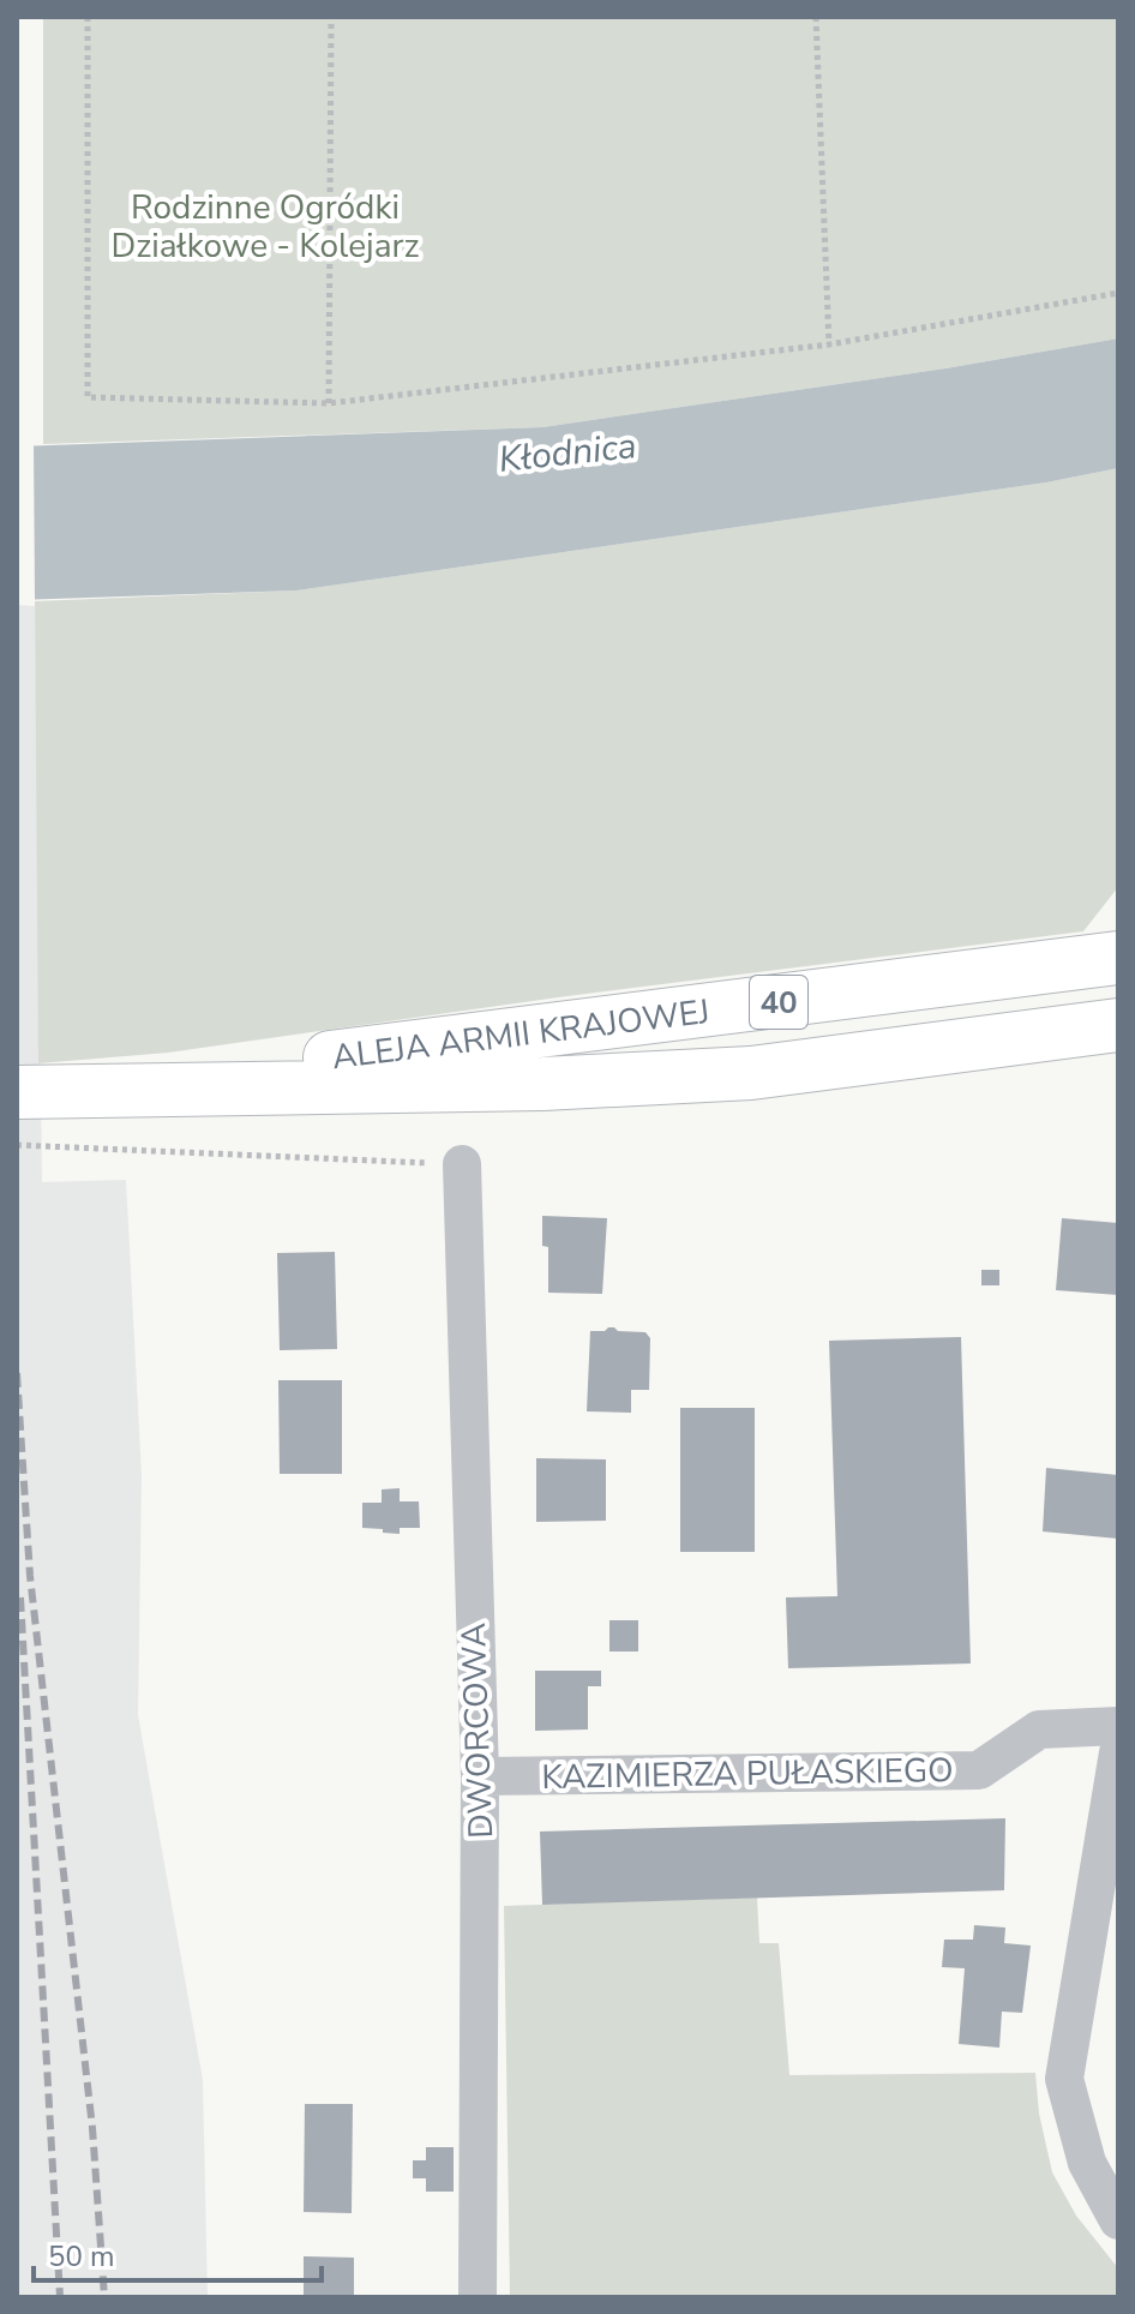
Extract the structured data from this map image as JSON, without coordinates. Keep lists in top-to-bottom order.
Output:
{
  "streets": {
    "main road": ["40", "ALEJA ARMII KRAJOWEJ"],
    "street": ["DWORCOWA", "KAZIMIERZA PUŁASKIEGO"]
  },
  "crossings": [
    ["DWORCOWA", "KAZIMIERZA PUŁASKIEGO"]
  ],
  "water": ["Kłodnica"],
  "parks": ["Rodzinne Ogródki Działkowe - Kolejarz"],
  "scale_bar": "50 m"
}
